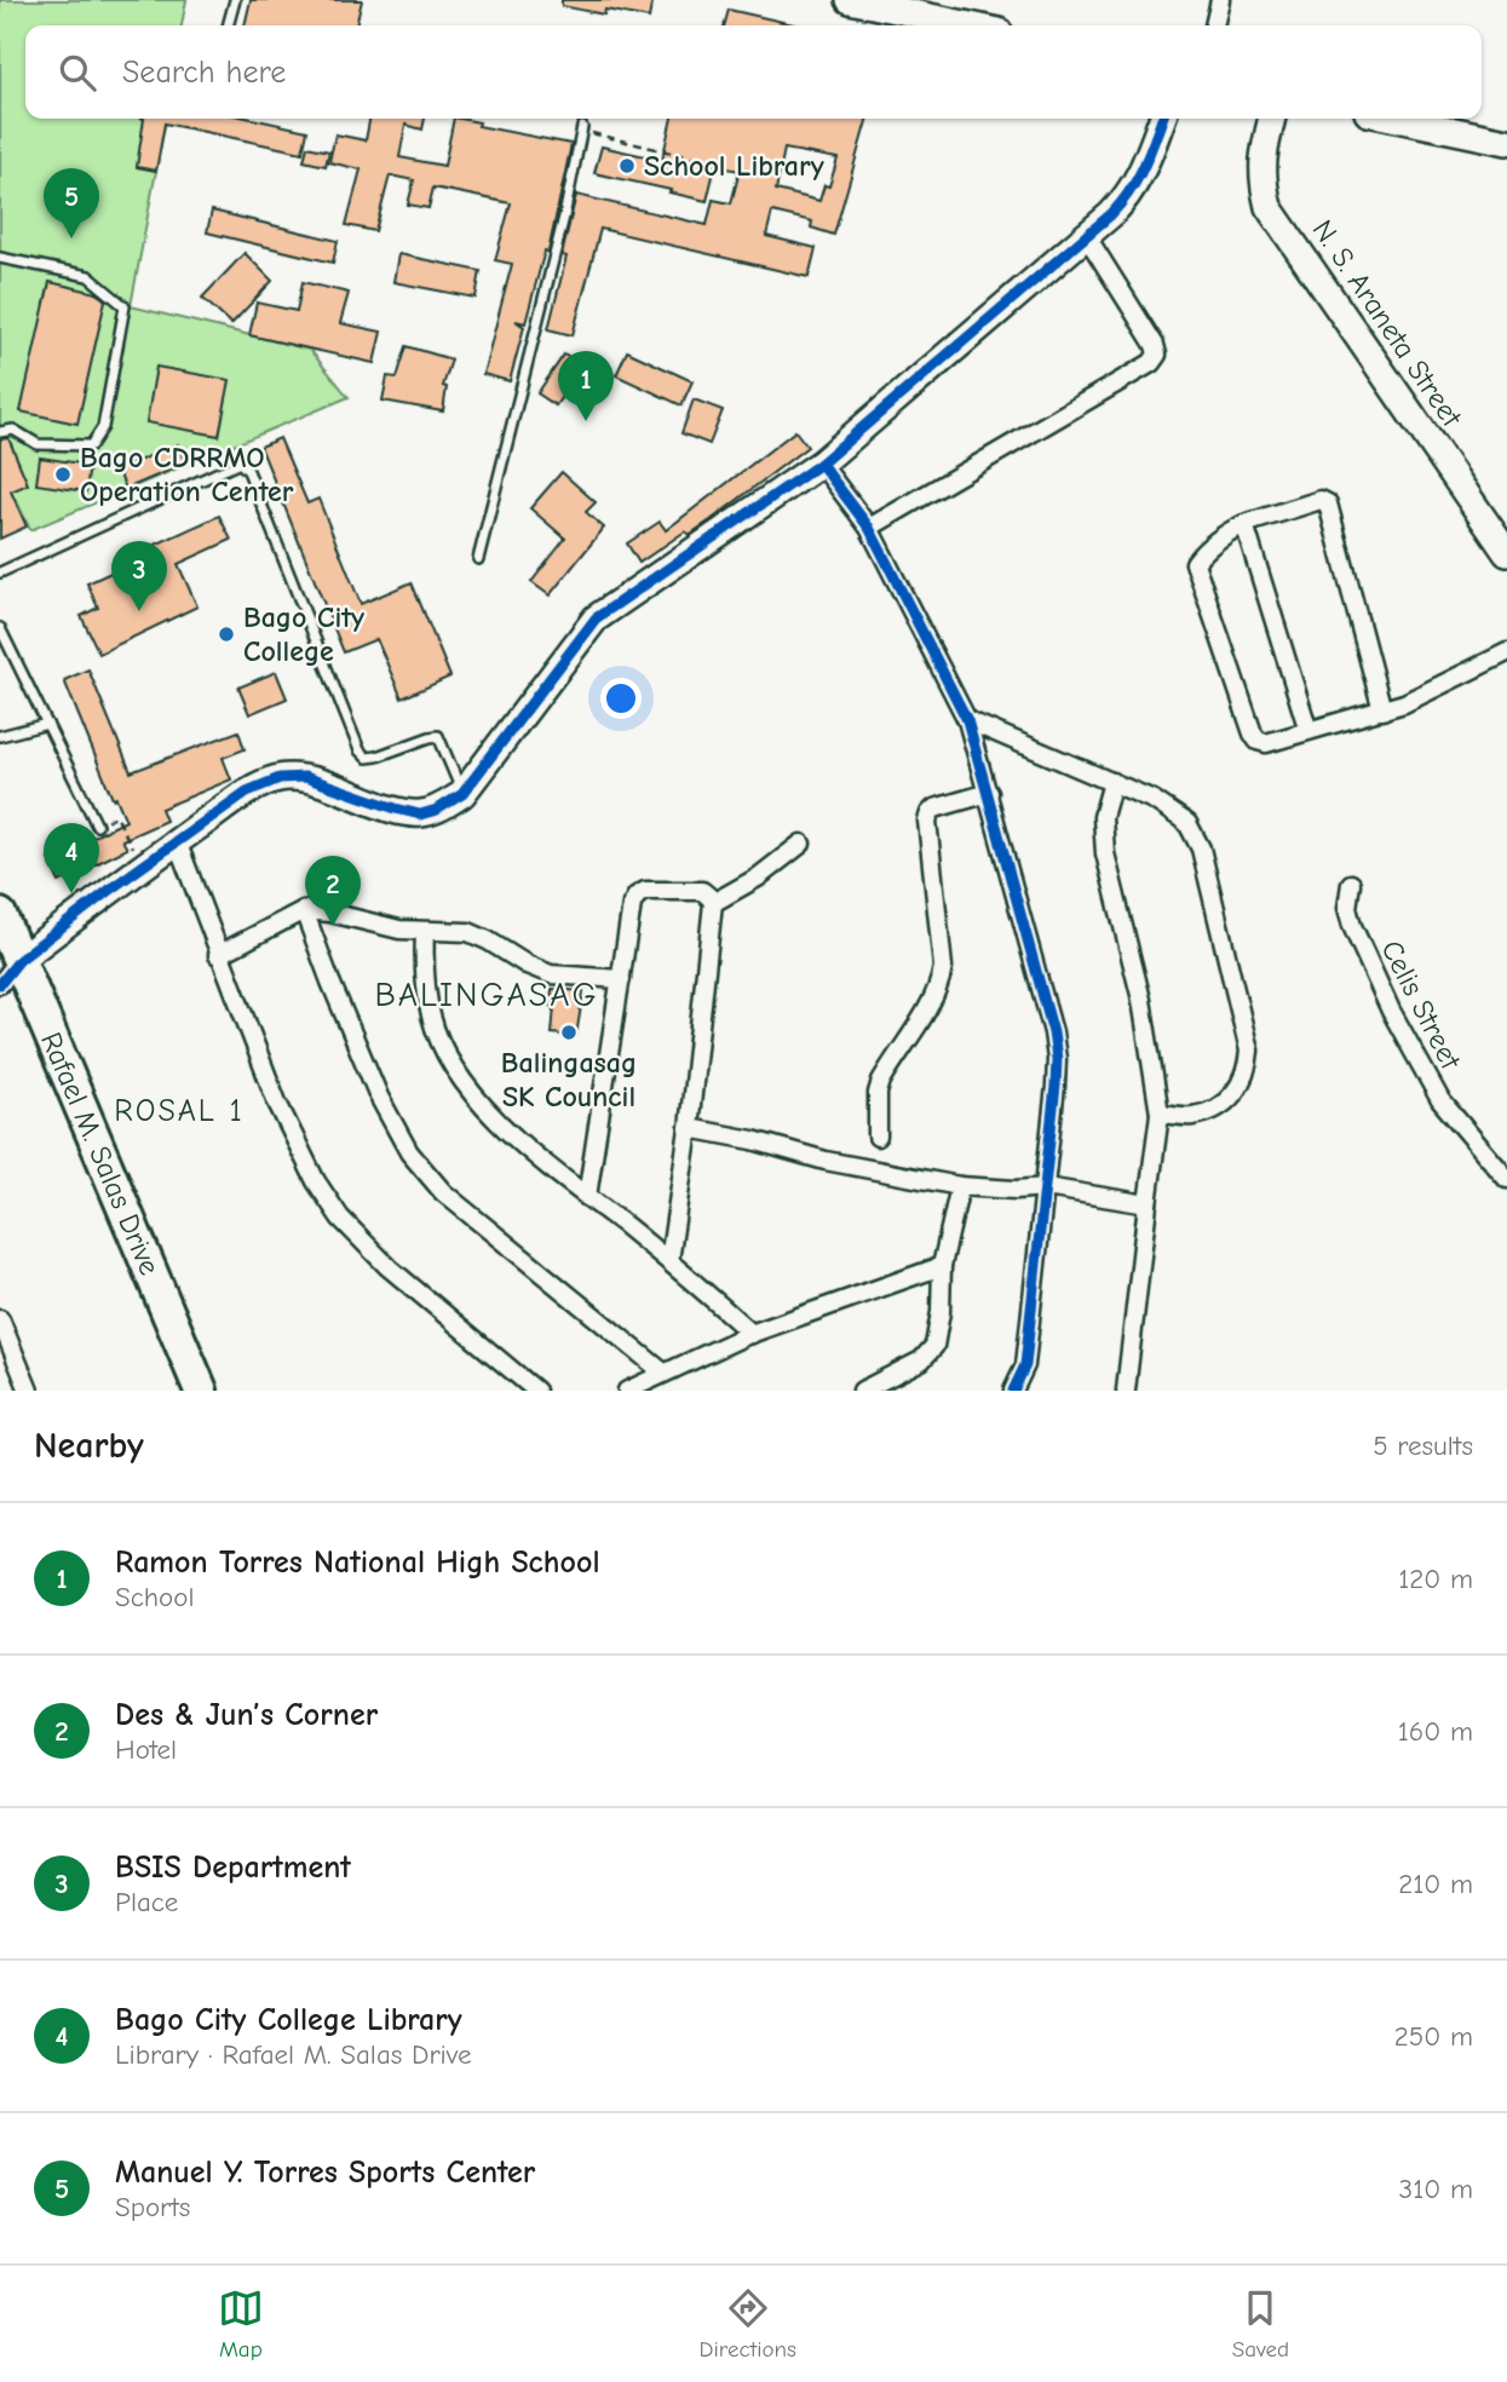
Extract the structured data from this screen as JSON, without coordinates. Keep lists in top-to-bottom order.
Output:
{
  "streets": {
    "highway": ["Rafael M. Salas Drive"],
    "street": ["N. S. Araneta Street", "Celis Street"]
  },
  "districts": ["BALINGASAG", "ROSAL 1"],
  "places": [
    "School Library",
    "Bago CDRRMO Operation Center",
    "Bago City College",
    "Balingasag SK Council"
  ],
  "page": {
    "search": "Search here",
    "pins": [
      "5",
      "1",
      "3",
      "4",
      "2"
    ],
    "heading": ["Nearby", "5 results"],
    "list": [
      {
        "mark": "1",
        "name": "Ramon Torres National High School",
        "note": "School",
        "value": "120 m"
      },
      {
        "mark": "2",
        "name": "Des & Jun’s Corner",
        "note": "Hotel",
        "value": "160 m"
      },
      {
        "mark": "3",
        "name": "BSIS Department",
        "note": "Place",
        "value": "210 m"
      },
      {
        "mark": "4",
        "name": "Bago City College Library",
        "note": "Library · Rafael M. Salas Drive",
        "value": "250 m"
      },
      {
        "mark": "5",
        "name": "Manuel Y. Torres Sports Center",
        "note": "Sports",
        "value": "310 m"
      }
    ],
    "nav": ["Map", "Directions", "Saved"]
  }
}
